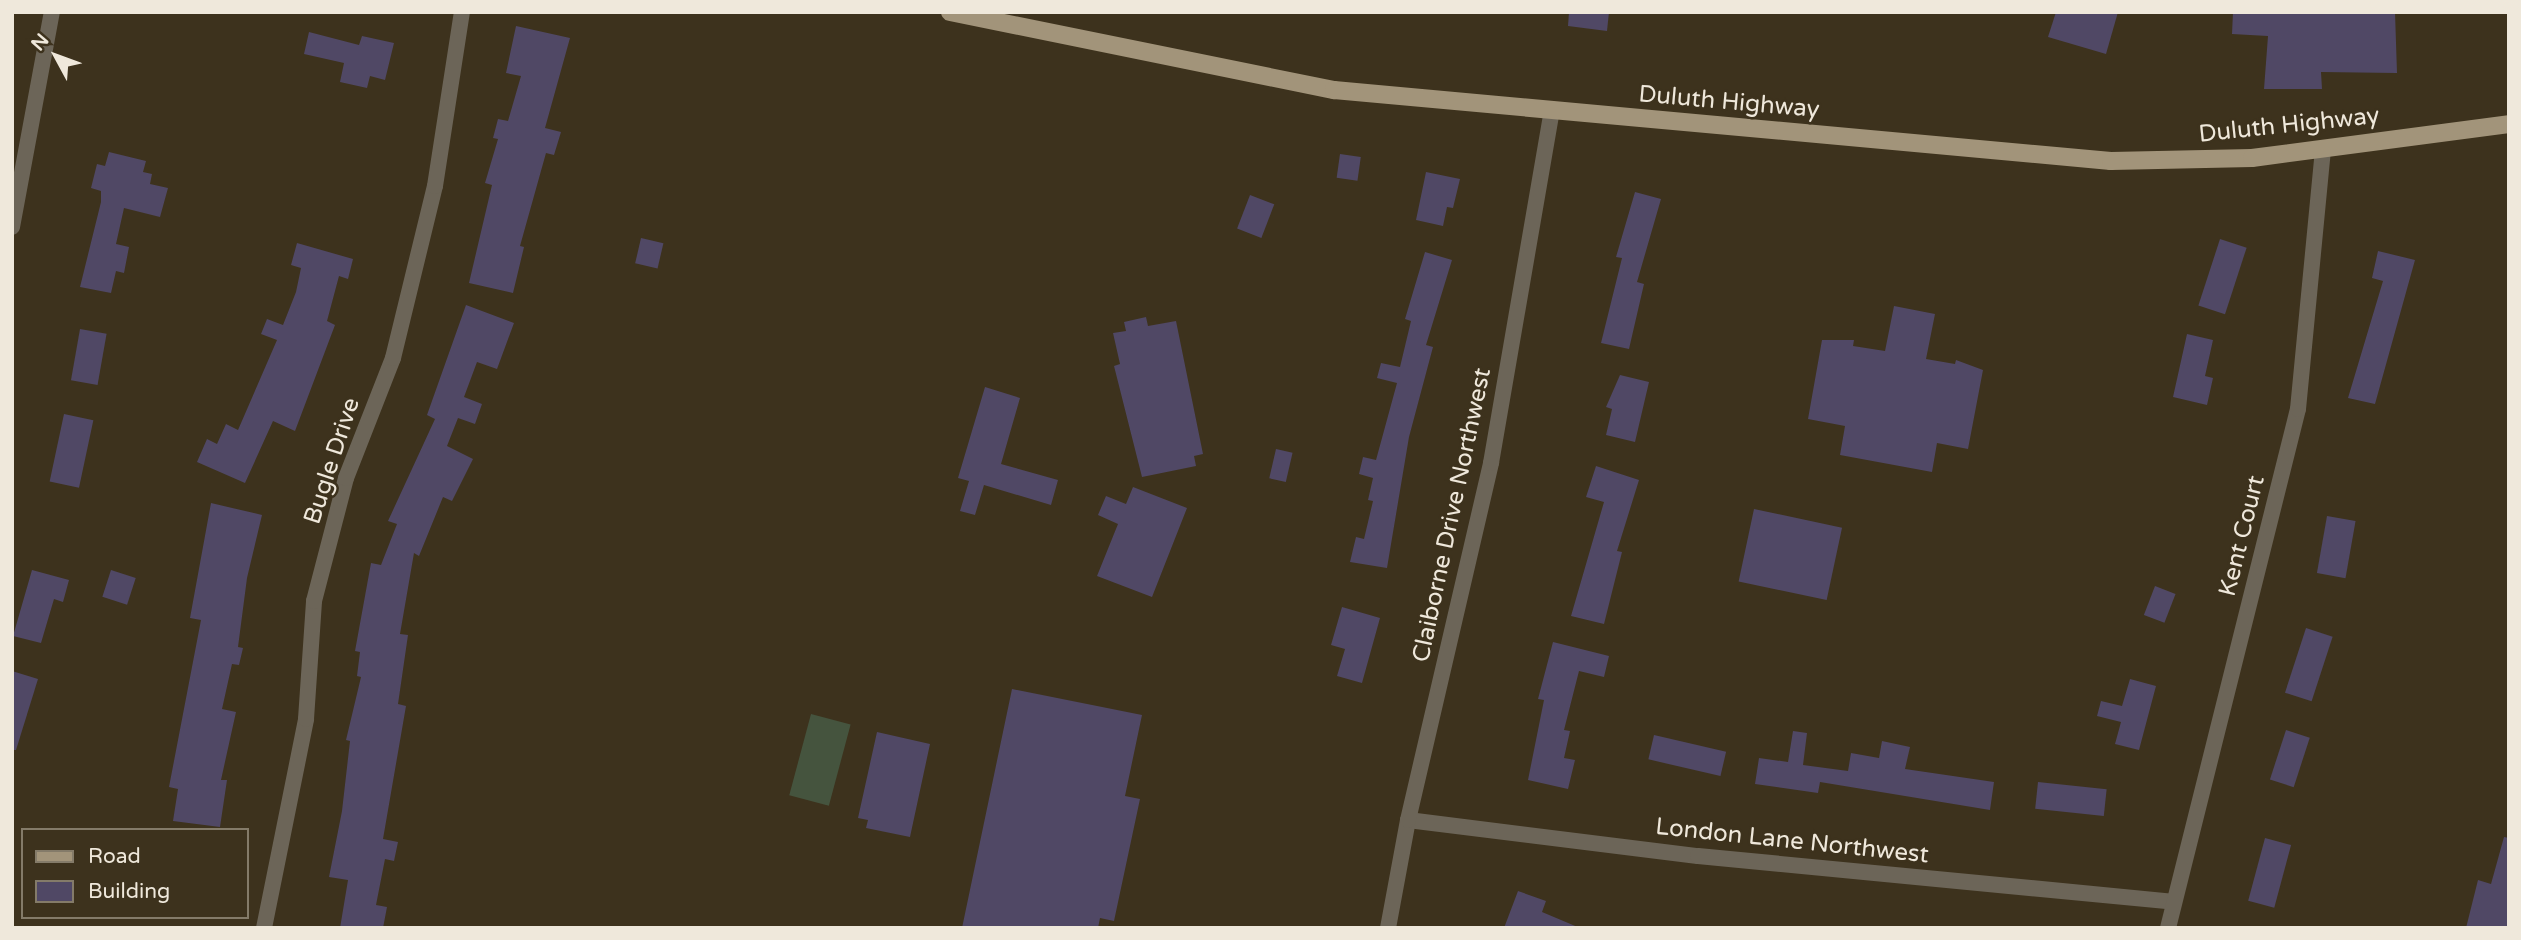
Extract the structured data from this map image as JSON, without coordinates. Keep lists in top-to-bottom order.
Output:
{
  "streets": {
    "main road": ["Duluth Highway"],
    "street": [
      "Bugle Drive",
      "Claiborne Drive Northwest",
      "Kent Court",
      "London Lane Northwest"
    ]
  },
  "crossings": [
    ["Duluth Highway", "Claiborne Drive Northwest"],
    ["Duluth Highway", "Kent Court"],
    ["Claiborne Drive Northwest", "London Lane Northwest"],
    ["Kent Court", "London Lane Northwest"]
  ],
  "legend": ["Road", "Building"],
  "north": "top left"
}
